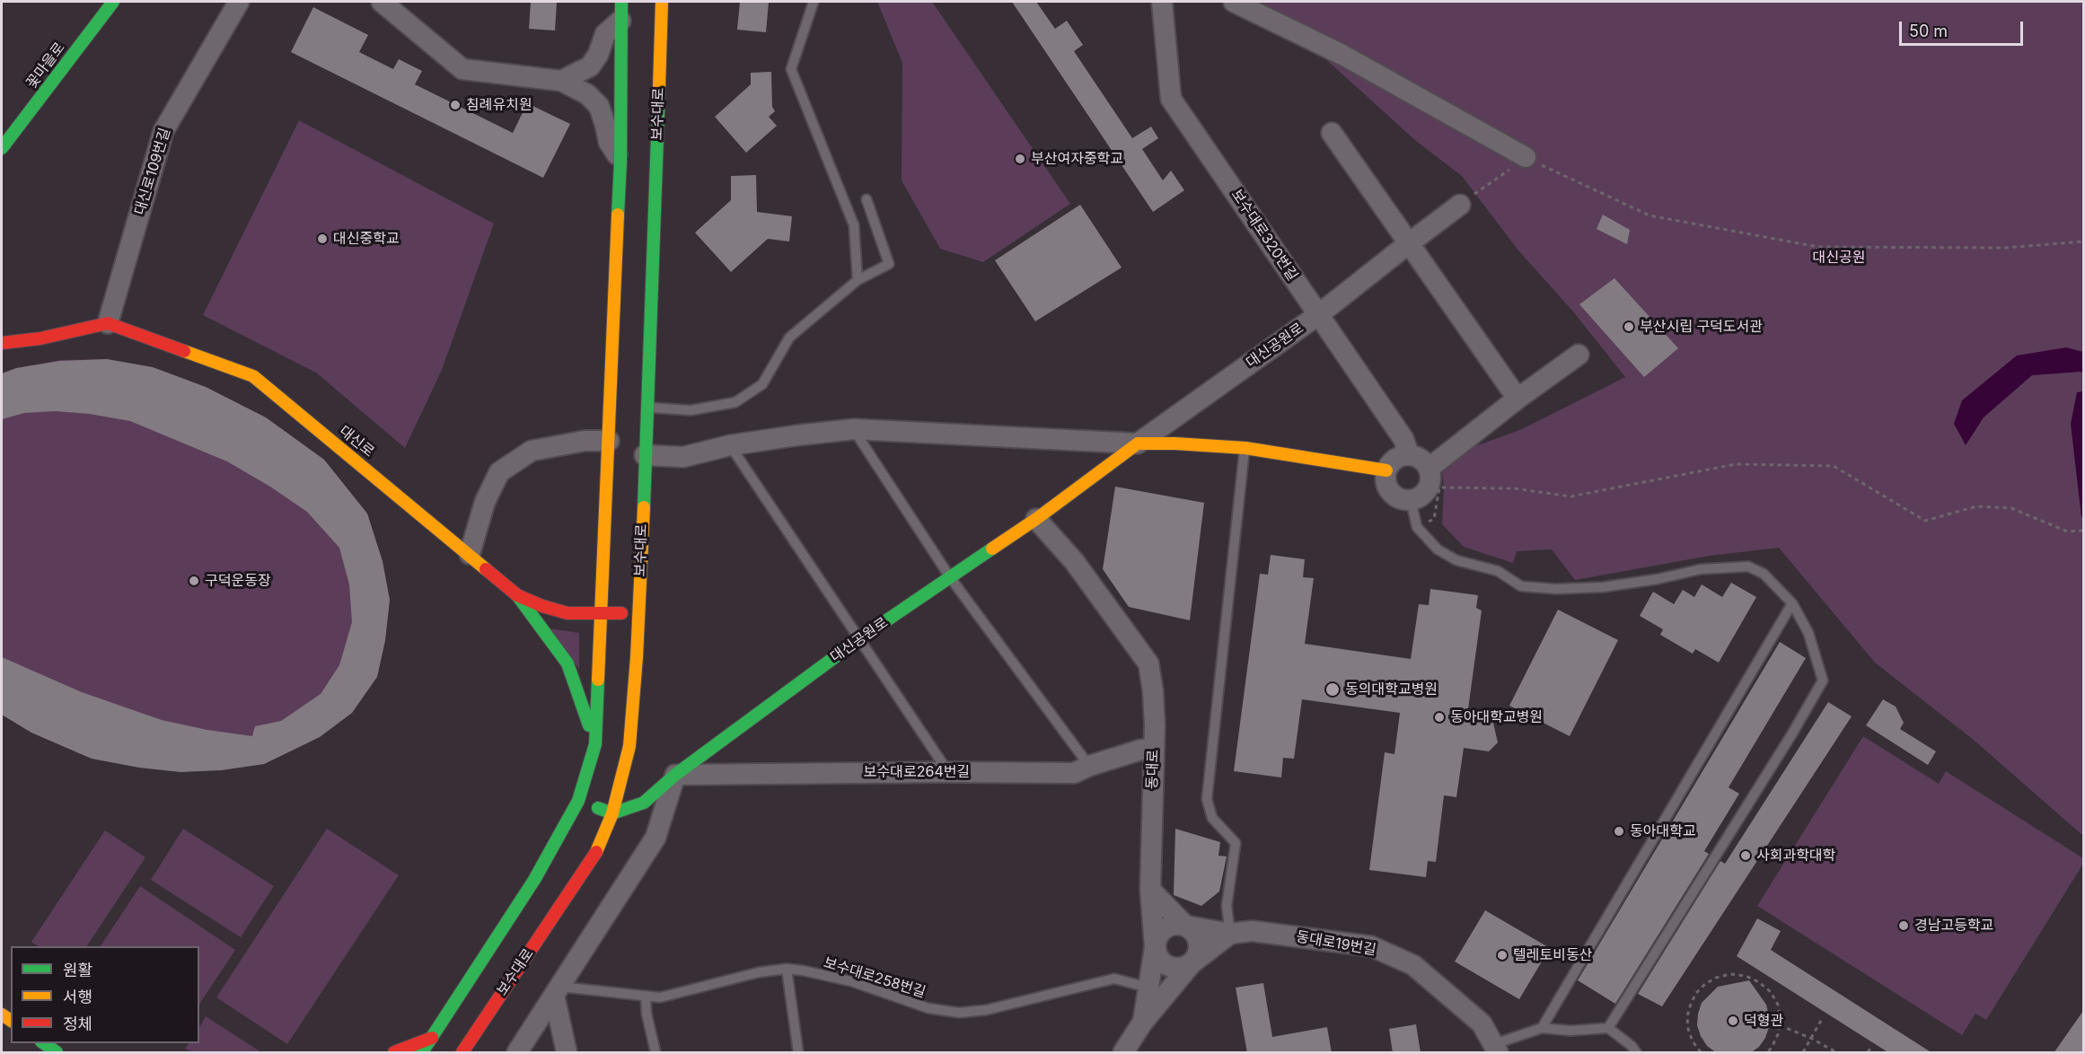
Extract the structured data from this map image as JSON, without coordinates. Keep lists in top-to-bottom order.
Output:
{
  "streets": {
    "main road": [
      "꽃마을로",
      "보수대로",
      "대신공원로",
      "대신로"
    ],
    "street": [
      "대신로109번길",
      "보수대로320번길",
      "동대로",
      "보수대로264번길",
      "동대로19번길"
    ],
    "lane": ["보수대로258번길"]
  },
  "crossings": [
    ["보수대로", "대신공원로"],
    ["보수대로", "대신로"],
    ["대신로109번길", "대신로"],
    ["보수대로320번길", "대신공원로"],
    ["대신공원로", "동대로"],
    ["대신공원로", "보수대로264번길"],
    ["동대로", "보수대로264번길"],
    ["동대로", "동대로19번길"],
    ["동대로", "보수대로258번길"]
  ],
  "parks": ["대신공원"],
  "places": [
    "침례유치원",
    "부산여자중학교",
    "대신중학교",
    "부산시립 구덕도서관",
    "구덕운동장",
    "동의대학교병원",
    "동아대학교병원",
    "동아대학교",
    "사회과학대학",
    "경남고등학교",
    "텔레토비동산",
    "덕형관"
  ],
  "legend": ["원활", "서행", "정체"],
  "scale_bar": "50 m"
}
